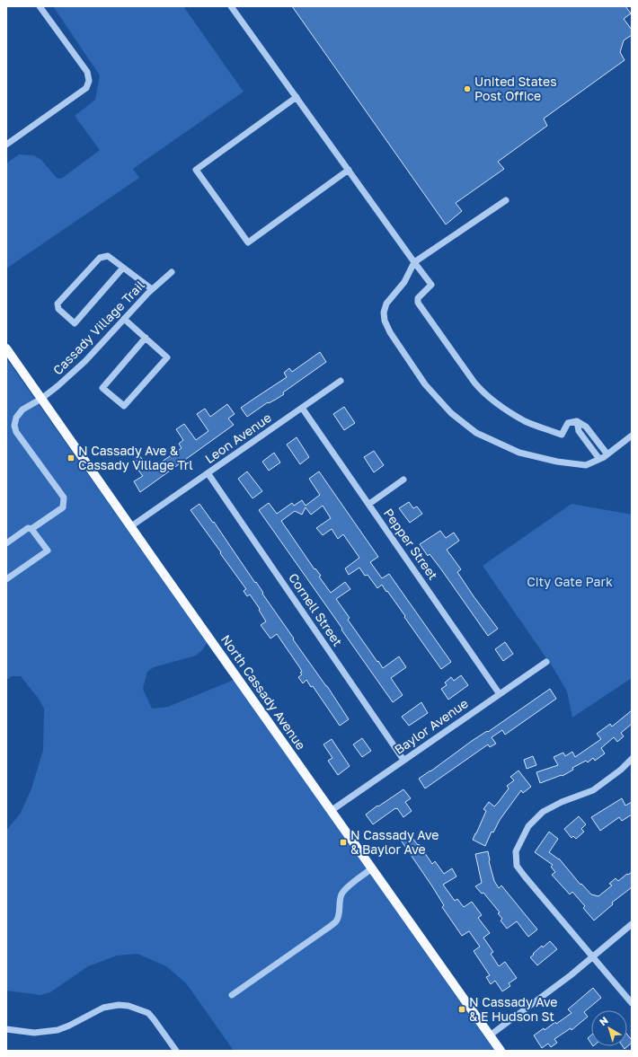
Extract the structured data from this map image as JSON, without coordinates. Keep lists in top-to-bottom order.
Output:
{
  "streets": {
    "main road": ["North Cassady Avenue"],
    "street": [
      "Cassady Village Trail",
      "Leon Avenue",
      "Pepper Street",
      "Cornell Street",
      "Baylor Avenue"
    ]
  },
  "crossings": [
    ["Cassady Village Trail", "North Cassady Avenue"],
    ["Leon Avenue", "Pepper Street"],
    ["Leon Avenue", "Cornell Street"],
    ["Leon Avenue", "North Cassady Avenue"],
    ["Pepper Street", "Baylor Avenue"],
    ["Cornell Street", "Baylor Avenue"],
    ["North Cassady Avenue", "Baylor Avenue"]
  ],
  "parks": ["City Gate Park"],
  "places": {
    "other": ["United States Post Office"],
    "transit": ["N Cassady Ave & Cassady Village Trl", "N Cassady Ave & Baylor Ave", "N Cassady Ave & E Hudson St"]
  },
  "north": "top left"
}
